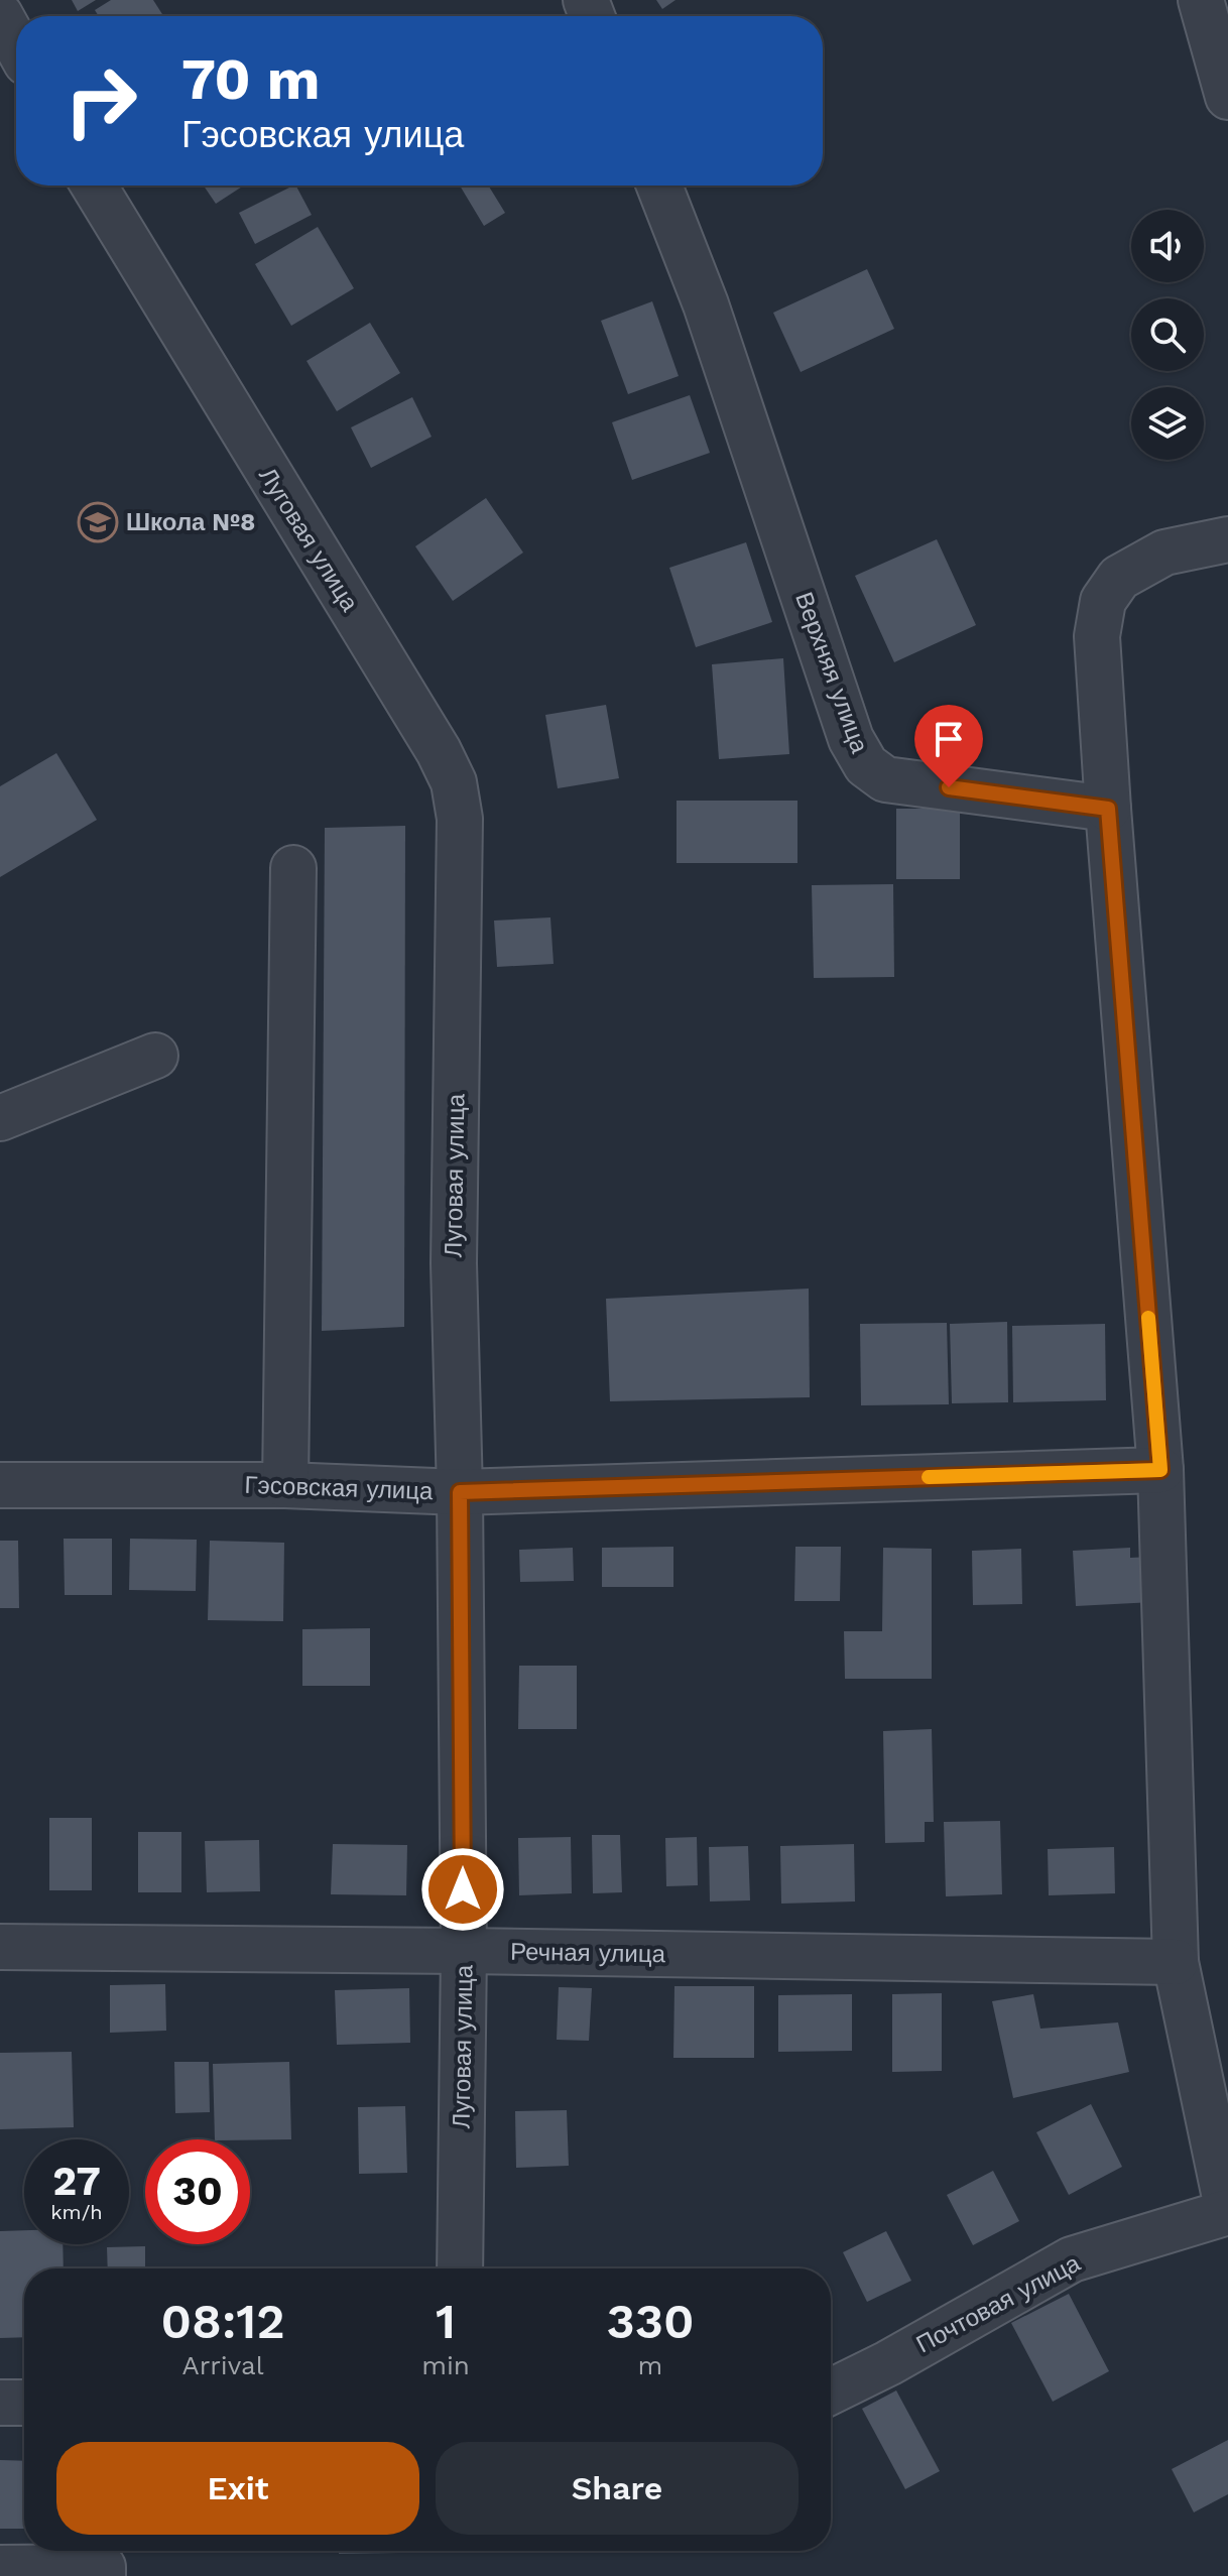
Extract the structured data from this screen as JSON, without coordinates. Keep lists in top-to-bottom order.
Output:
{
  "streets": {
    "street": [
      "Луговая улица",
      "Верхняя улица",
      "Гэсовская улица",
      "Речная улица",
      "Почтовая улица"
    ]
  },
  "crossings": [
    ["Луговая улица", "Гэсовская улица"],
    ["Луговая улица", "Речная улица"]
  ],
  "places": {
    "school or university": ["Школа №8"]
  },
  "page": {
    "turn": ["70 m", "Гэсовская улица"],
    "speed": "27 km/h",
    "limit": "30",
    "eta": [
      "08:12",
      "Arrival",
      "1",
      "min",
      "330",
      "m"
    ],
    "buttons": ["Exit", "Share"]
  }
}
